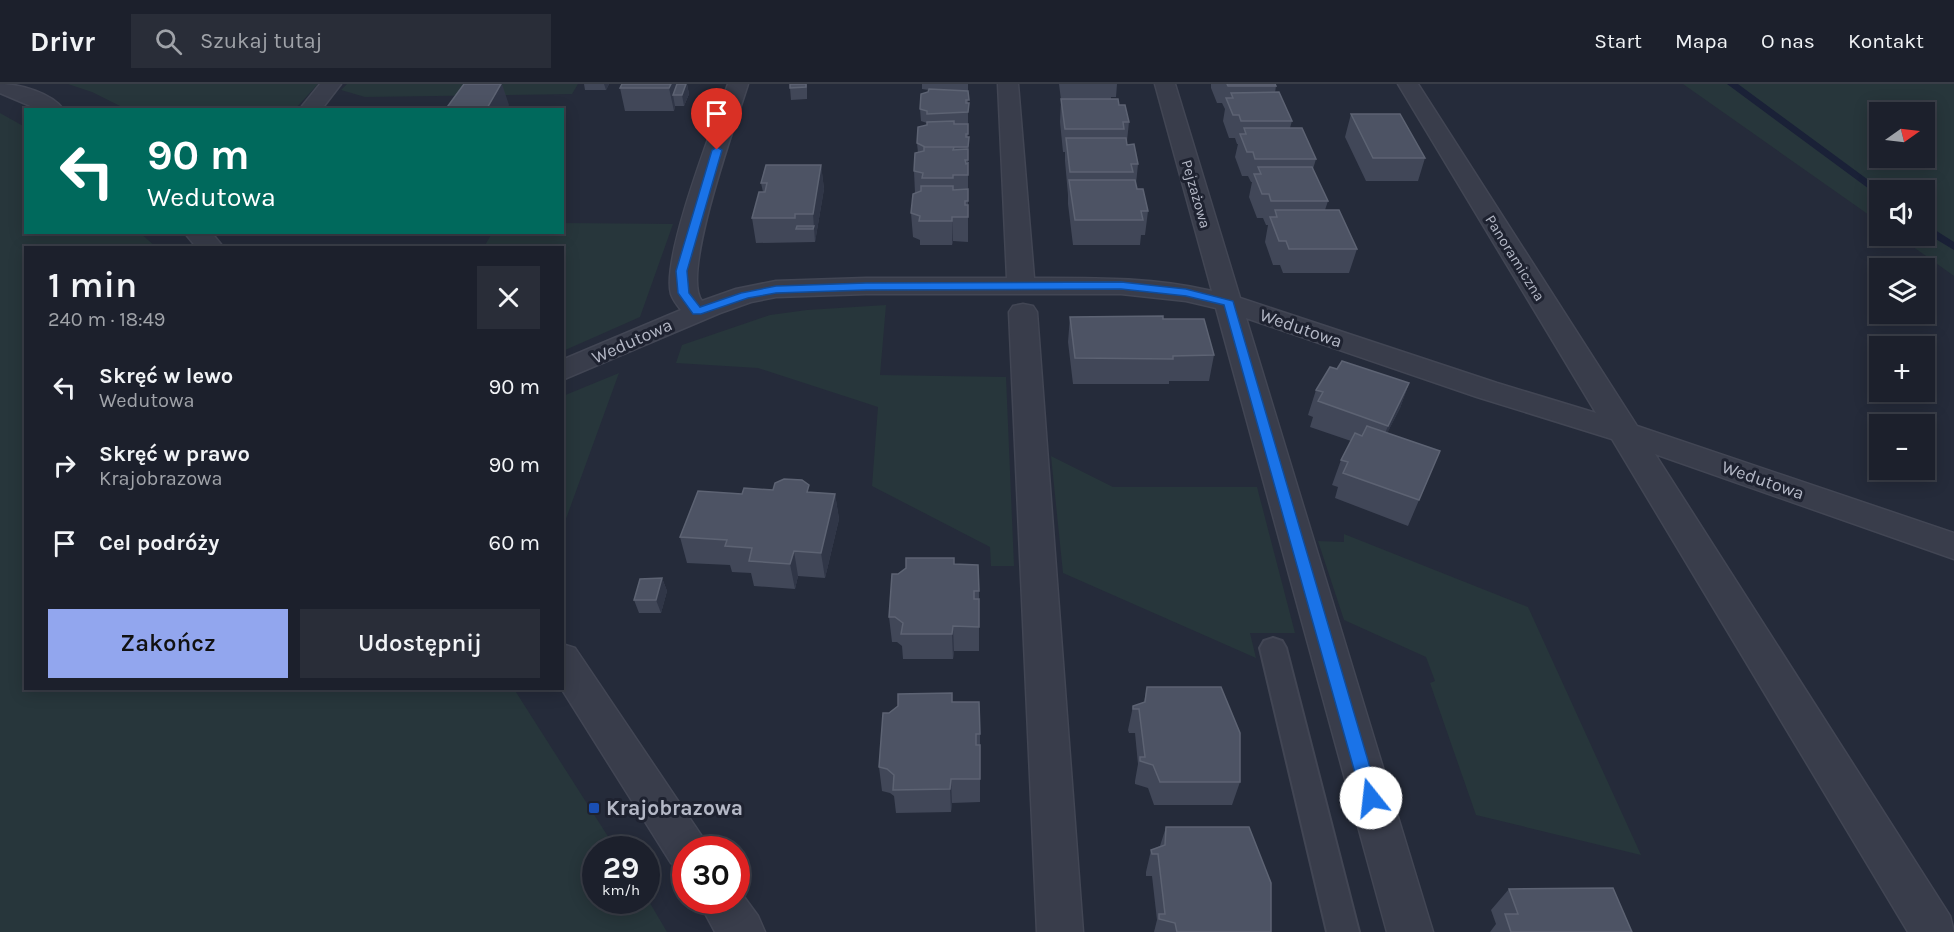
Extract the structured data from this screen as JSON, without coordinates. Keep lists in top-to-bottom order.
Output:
{
  "streets": {
    "street": ["Pejzażowa", "Panoramiczna", "Wedutowa"]
  },
  "crossings": [
    ["Pejzażowa", "Wedutowa"],
    ["Panoramiczna", "Wedutowa"]
  ],
  "places": {
    "transit": ["Krajobrazowa"]
  },
  "north": "right",
  "page": {
    "header": "Drivr",
    "search": "Szukaj tutaj",
    "nav": [
      "Start",
      "Mapa",
      "O nas",
      "Kontakt"
    ],
    "map_buttons": ["+", "−"],
    "turn": ["90 m", "Wedutowa"],
    "heading": ["1 min", "240 m · 18:49"],
    "list": [
      {
        "name": "Skręć w lewo",
        "note": "Wedutowa",
        "value": "90 m"
      },
      {
        "name": "Skręć w prawo",
        "note": "Krajobrazowa",
        "value": "90 m"
      },
      {
        "name": "Cel podróży",
        "value": "60 m"
      }
    ],
    "buttons": ["Zakończ", "Udostępnij"],
    "speed": "29 km/h",
    "limit": "30"
  }
}
